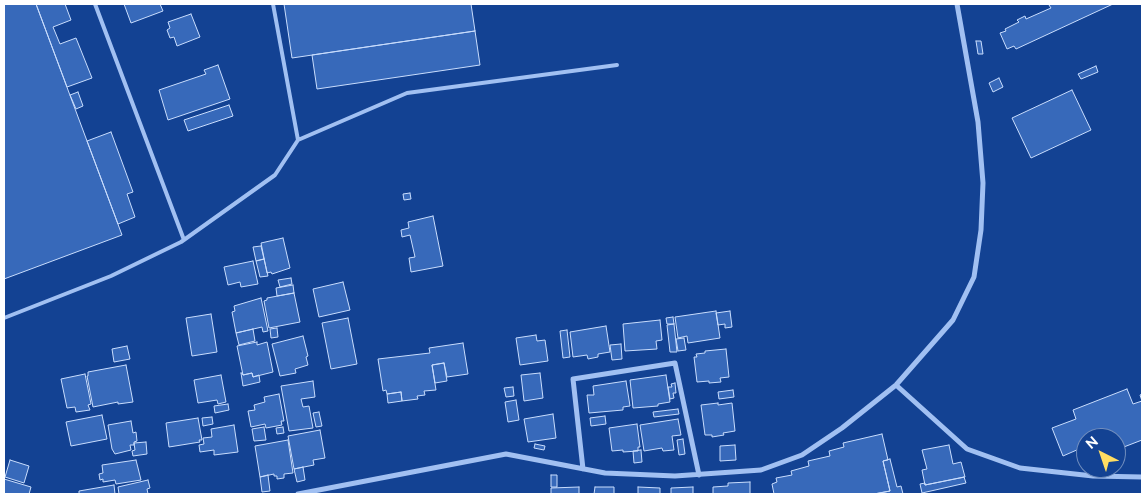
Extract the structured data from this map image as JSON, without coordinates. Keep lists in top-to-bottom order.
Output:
{
  "north": "top left"
}
